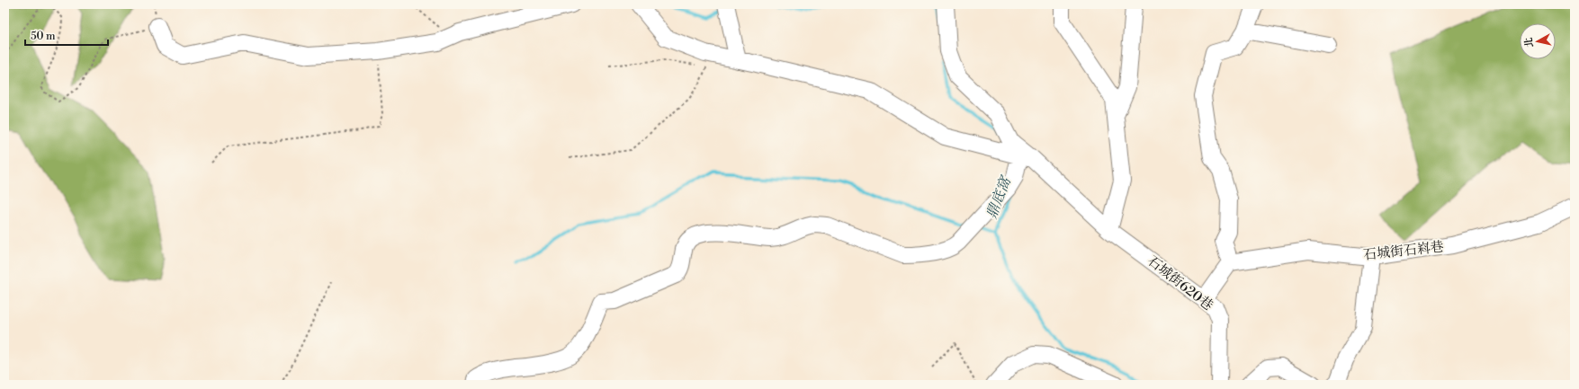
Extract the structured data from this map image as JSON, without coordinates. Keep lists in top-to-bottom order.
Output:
{
  "streets": {
    "street": ["石城街石嵙巷", "石城街620巷"]
  },
  "water": ["鼎底窩"],
  "scale_bar": "50 m",
  "north": "left"
}
